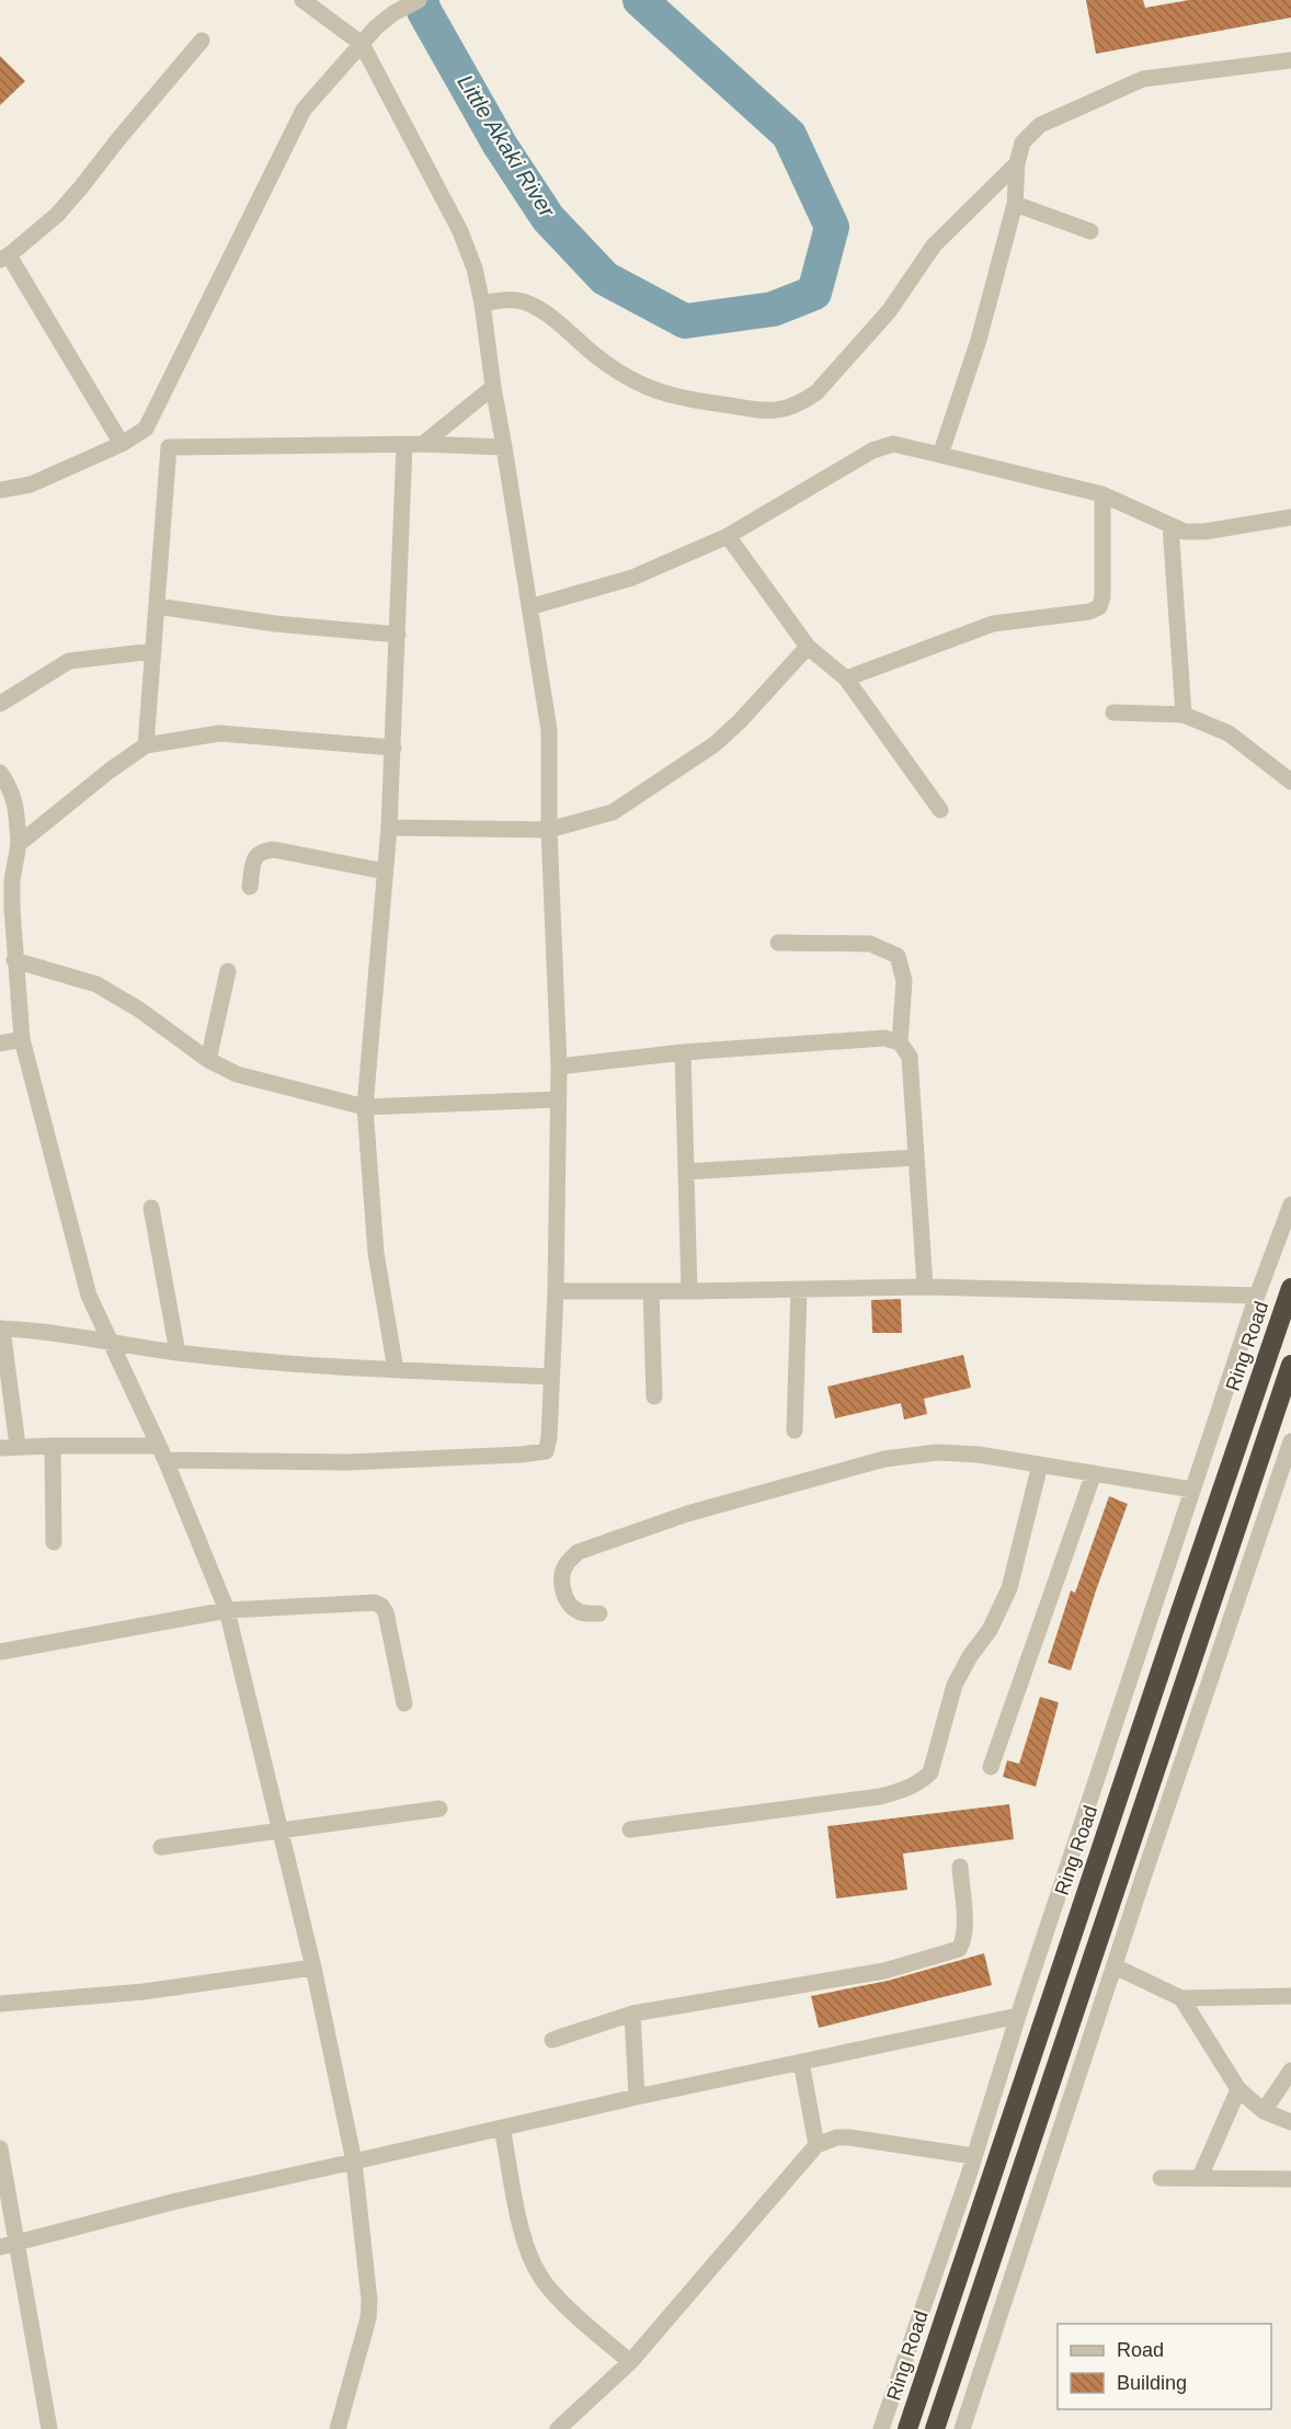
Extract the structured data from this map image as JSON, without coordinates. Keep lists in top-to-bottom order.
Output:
{
  "streets": {
    "highway": ["Ring Road"]
  },
  "water": ["Little Akaki River"],
  "legend": ["Road", "Building"]
}
